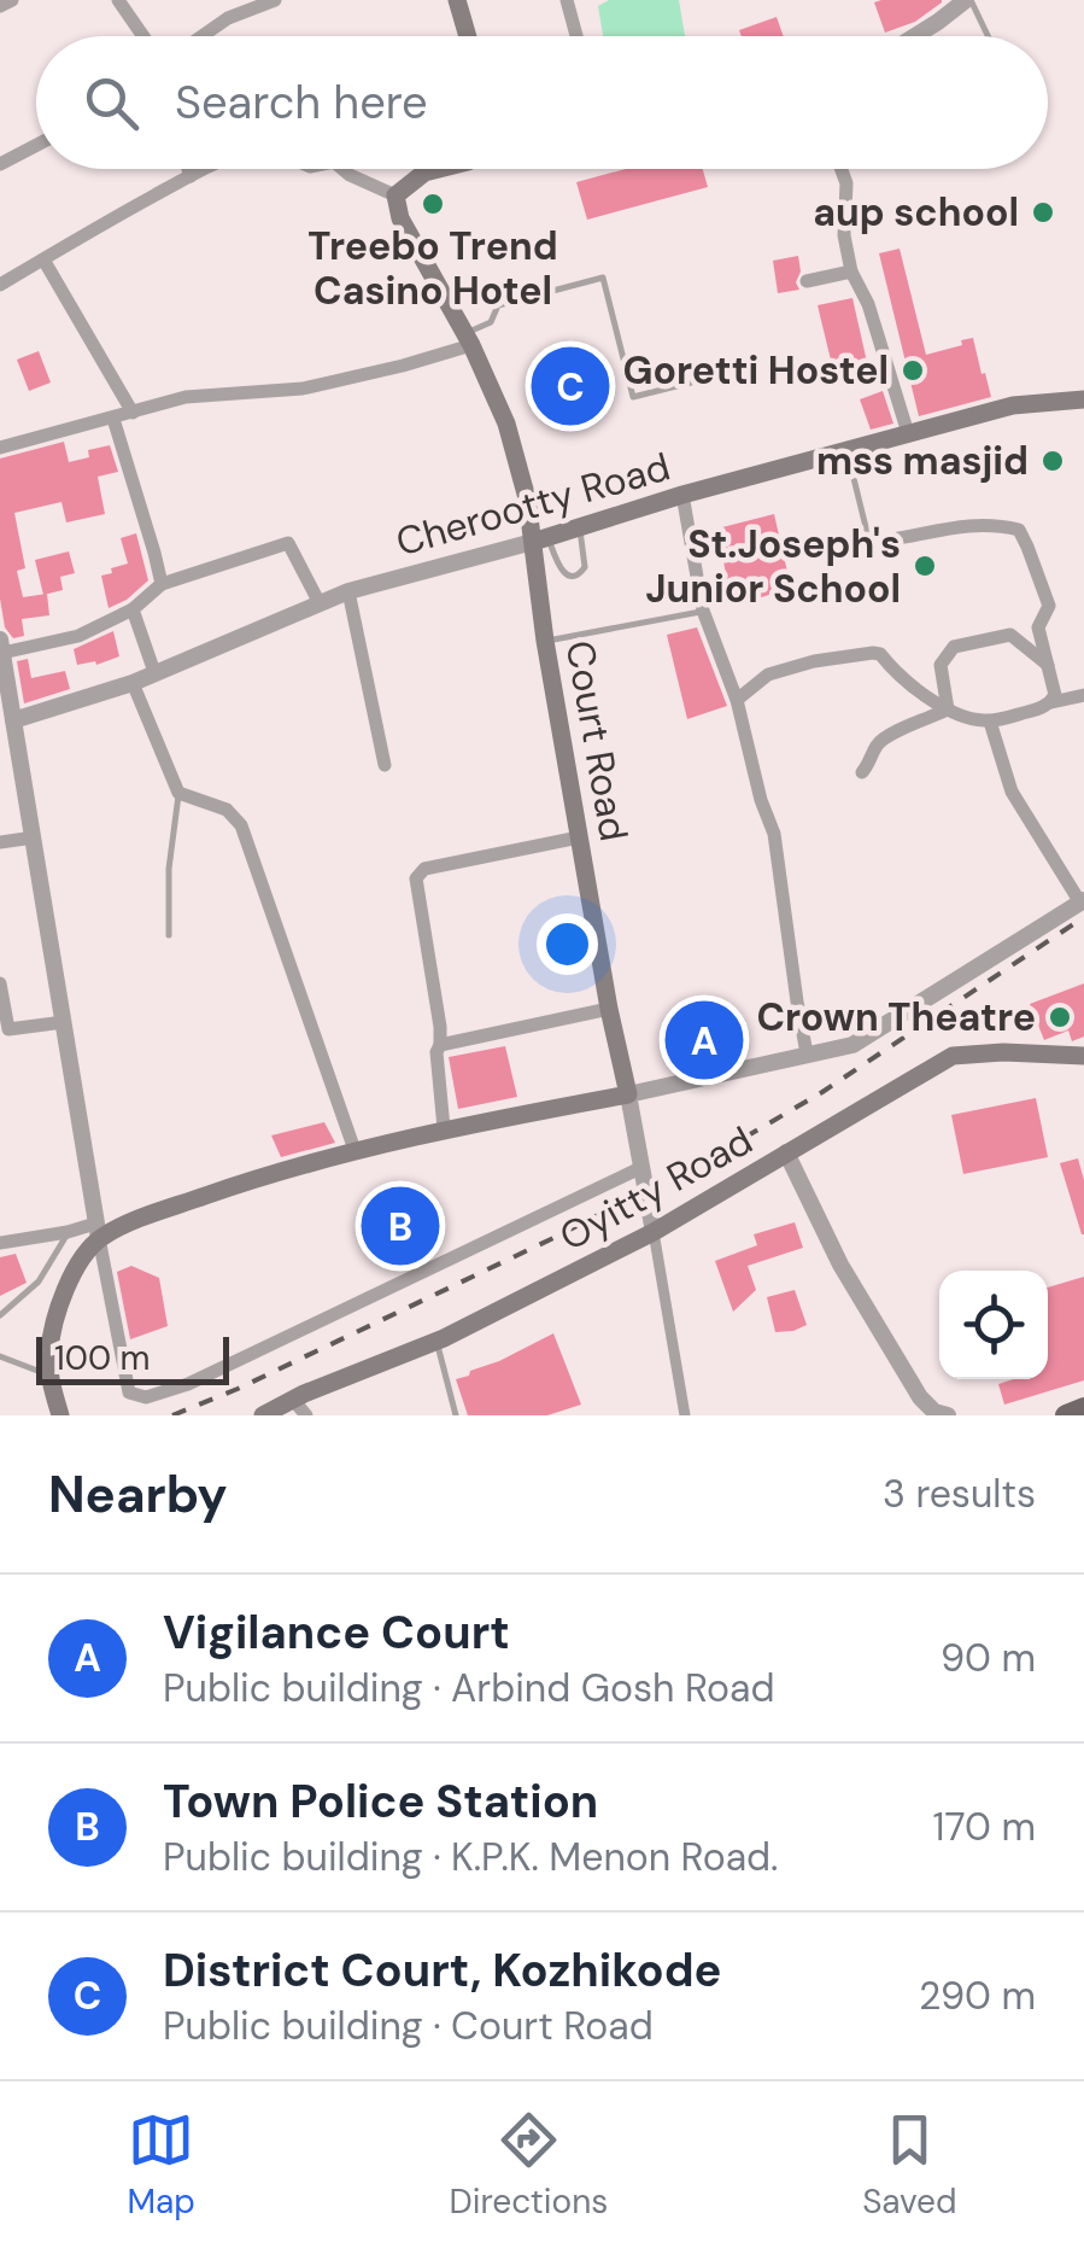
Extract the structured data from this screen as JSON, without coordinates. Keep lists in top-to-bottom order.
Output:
{
  "streets": {
    "main road": ["Cherootty Road", "Court Road", "Oyitty Road"]
  },
  "crossings": [
    ["Cherootty Road", "Court Road"],
    ["Court Road", "Oyitty Road"]
  ],
  "places": [
    "Treebo Trend Casino Hotel",
    "aup school",
    "Goretti Hostel",
    "mss masjid",
    "St.Joseph's Junior School",
    "Crown Theatre"
  ],
  "scale_bar": "100 m",
  "page": {
    "search": "Search here",
    "pins": ["C", "A", "B"],
    "scale": "100 m",
    "heading": ["Nearby", "3 results"],
    "list": [
      {
        "mark": "A",
        "name": "Vigilance Court",
        "note": "Public building · Arbind Gosh Road",
        "value": "90 m"
      },
      {
        "mark": "B",
        "name": "Town Police Station",
        "note": "Public building · K.P.K. Menon Road.",
        "value": "170 m"
      },
      {
        "mark": "C",
        "name": "District Court, Kozhikode",
        "note": "Public building · Court Road",
        "value": "290 m"
      }
    ],
    "nav": ["Map", "Directions", "Saved"]
  }
}
